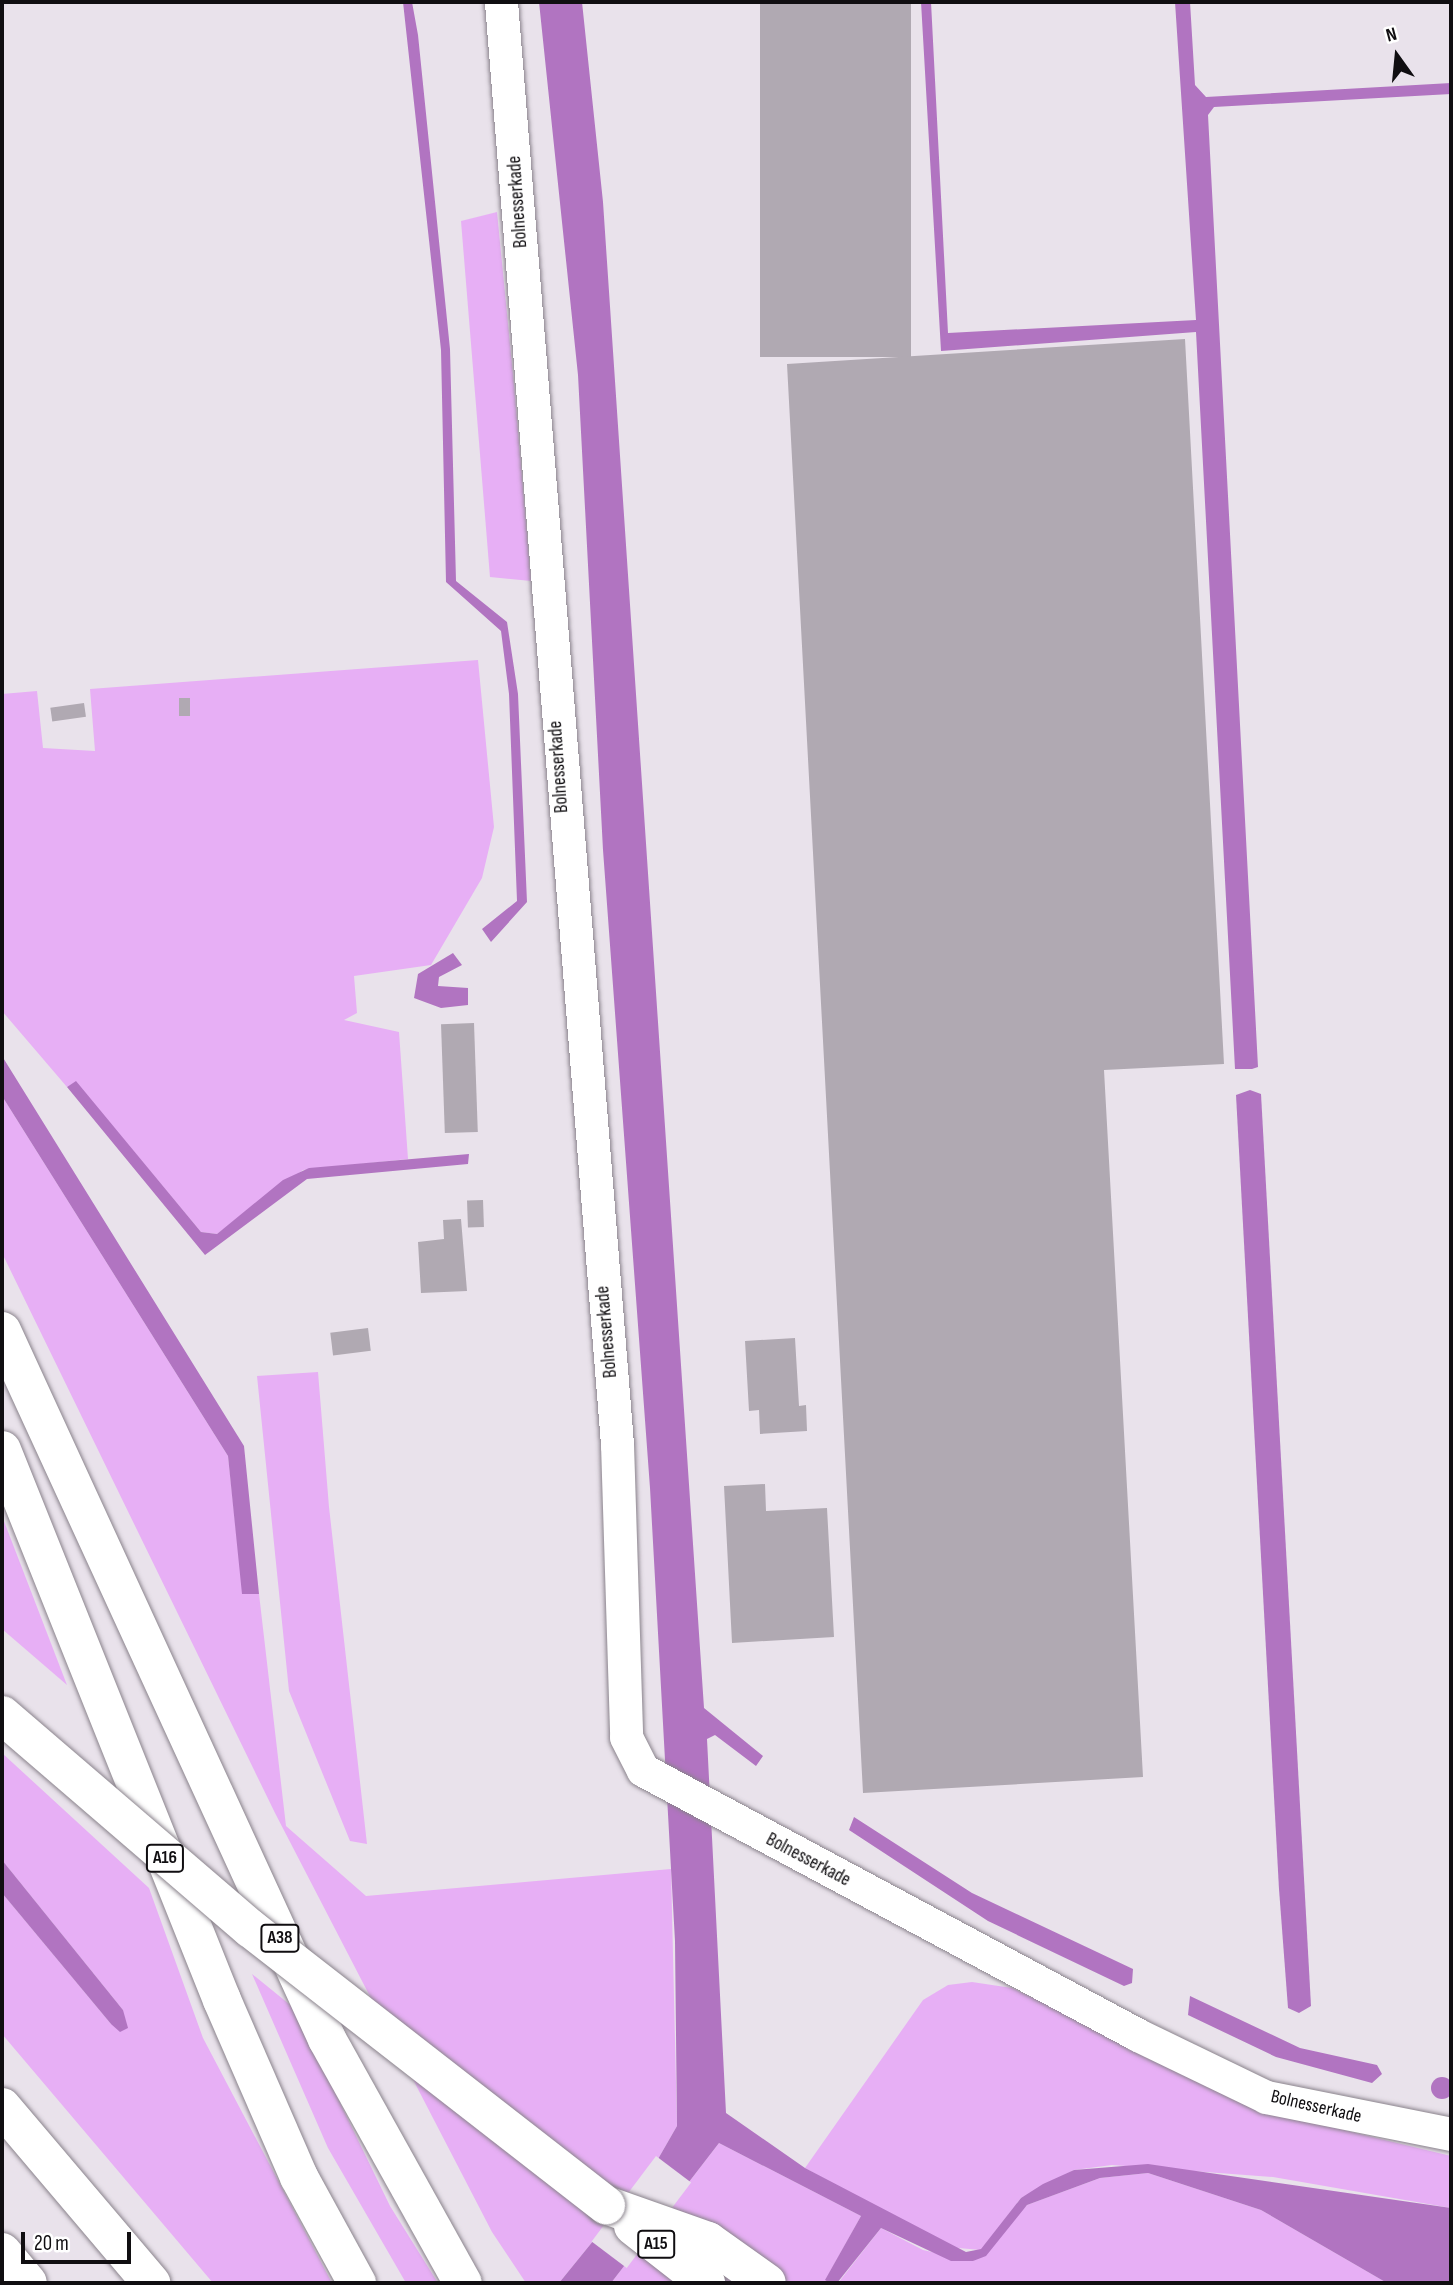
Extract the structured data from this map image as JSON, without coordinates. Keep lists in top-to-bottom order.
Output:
{
  "streets": {
    "highway": ["A16", "A38", "A15"],
    "street": ["Bolnesserkade"]
  },
  "crossings": [
    ["A38", "A15"]
  ],
  "scale_bar": "20 m",
  "north": "top"
}
